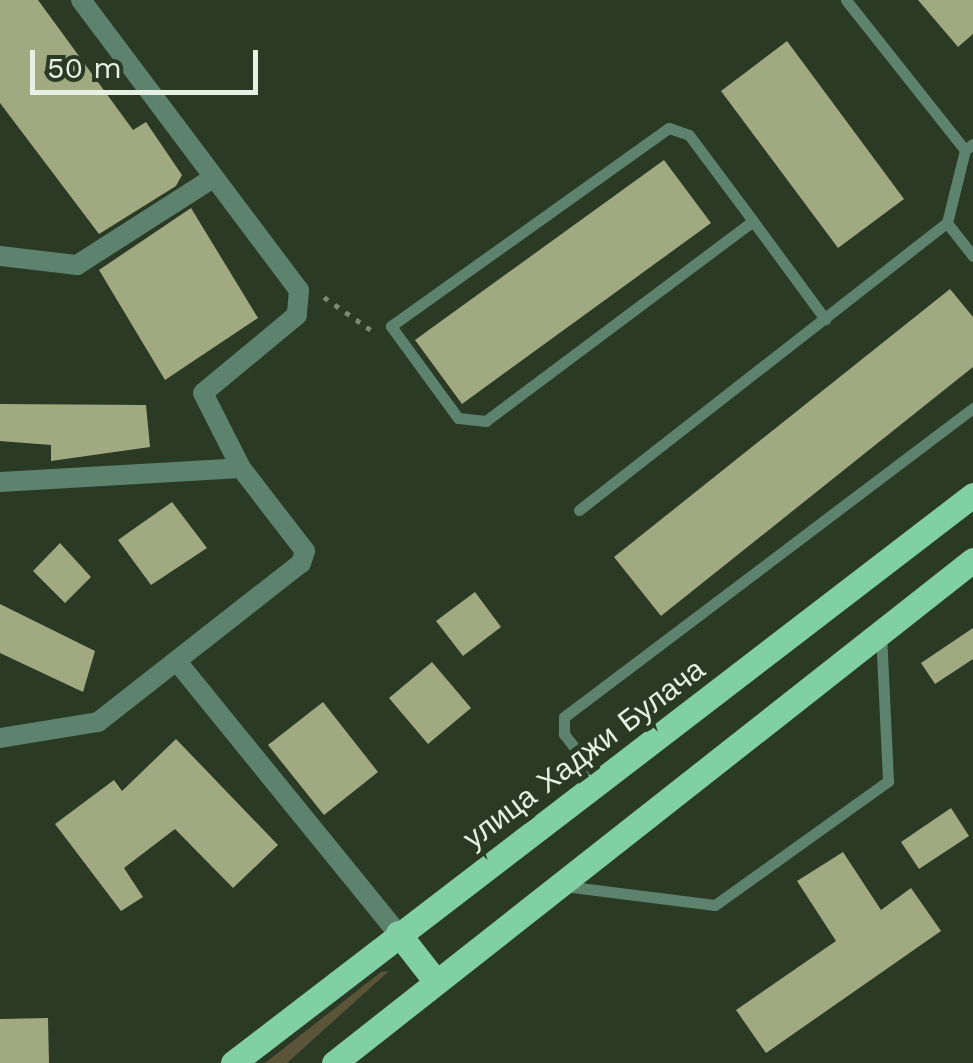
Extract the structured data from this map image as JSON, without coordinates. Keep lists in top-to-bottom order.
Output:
{
  "streets": {
    "main road": ["улица Хаджи Булача"]
  },
  "scale_bar": "50 m"
}
